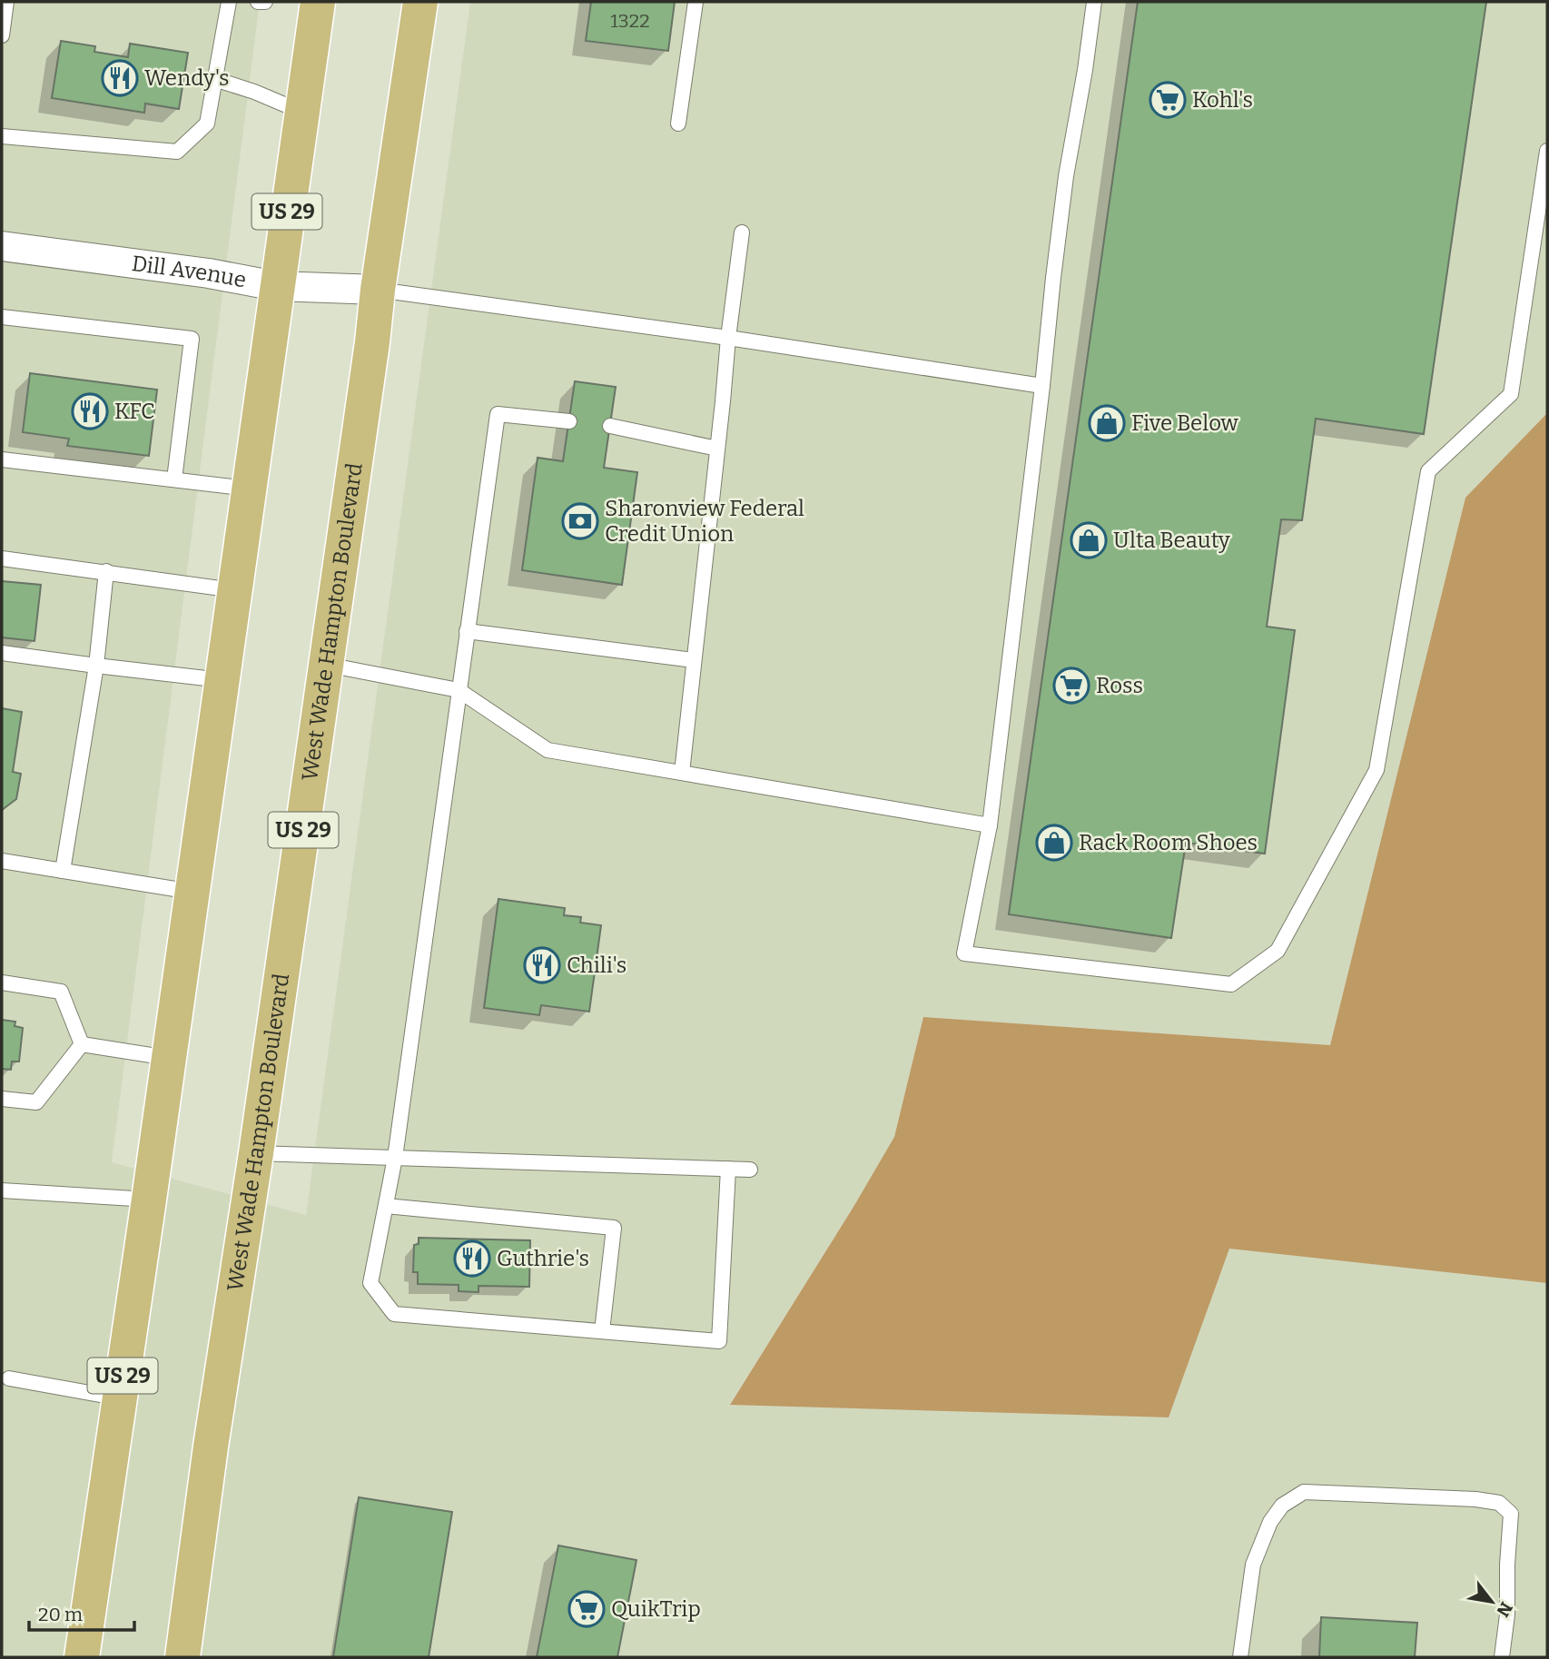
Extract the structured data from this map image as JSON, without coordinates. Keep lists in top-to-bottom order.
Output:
{
  "streets": {
    "main road": ["US 29", "West Wade Hampton Boulevard"],
    "street": ["Dill Avenue"]
  },
  "crossings": [
    ["US 29", "Dill Avenue"],
    ["Dill Avenue", "West Wade Hampton Boulevard"]
  ],
  "places": {
    "restaurant": [
      "Wendy's",
      "KFC",
      "Chili's",
      "Guthrie's"
    ],
    "supermarket": ["Kohl's", "Ross", "QuikTrip"],
    "shop": ["Five Below", "Ulta Beauty", "Rack Room Shoes"],
    "bank": ["Sharonview Federal Credit Union"]
  },
  "house_numbers": ["1322"],
  "scale_bar": "20 m",
  "north": "bottom right"
}
